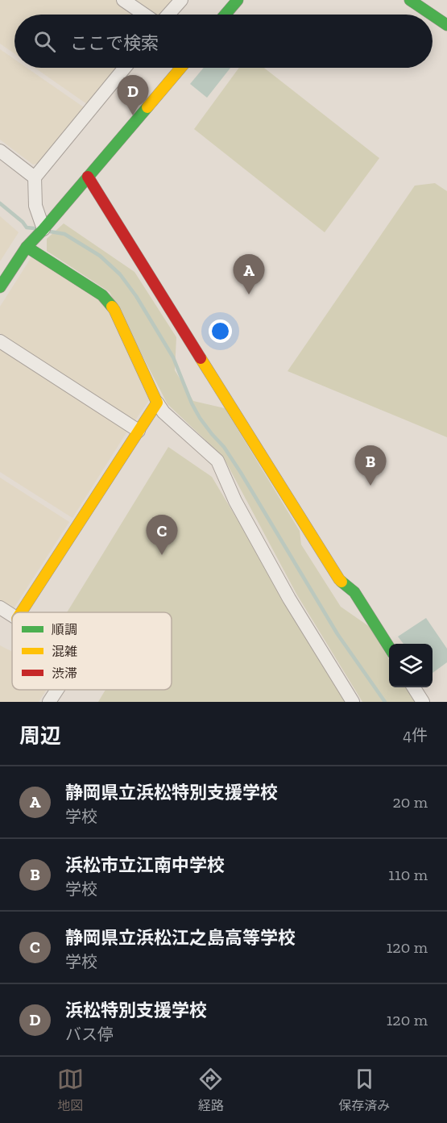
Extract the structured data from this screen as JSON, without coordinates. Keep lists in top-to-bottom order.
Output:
{
  "legend": ["順調", "混雑", "渋滞"],
  "page": {
    "search": "ここで検索",
    "pins": [
      "D",
      "A",
      "B",
      "C"
    ],
    "heading": ["周辺", "4件"],
    "list": [
      {
        "mark": "A",
        "name": "静岡県立浜松特別支援学校",
        "note": "学校",
        "value": "20 m"
      },
      {
        "mark": "B",
        "name": "浜松市立江南中学校",
        "note": "学校",
        "value": "110 m"
      },
      {
        "mark": "C",
        "name": "静岡県立浜松江之島高等学校",
        "note": "学校",
        "value": "120 m"
      },
      {
        "mark": "D",
        "name": "浜松特別支援学校",
        "note": "バス停",
        "value": "120 m"
      }
    ],
    "nav": ["地図", "経路", "保存済み"]
  }
}
